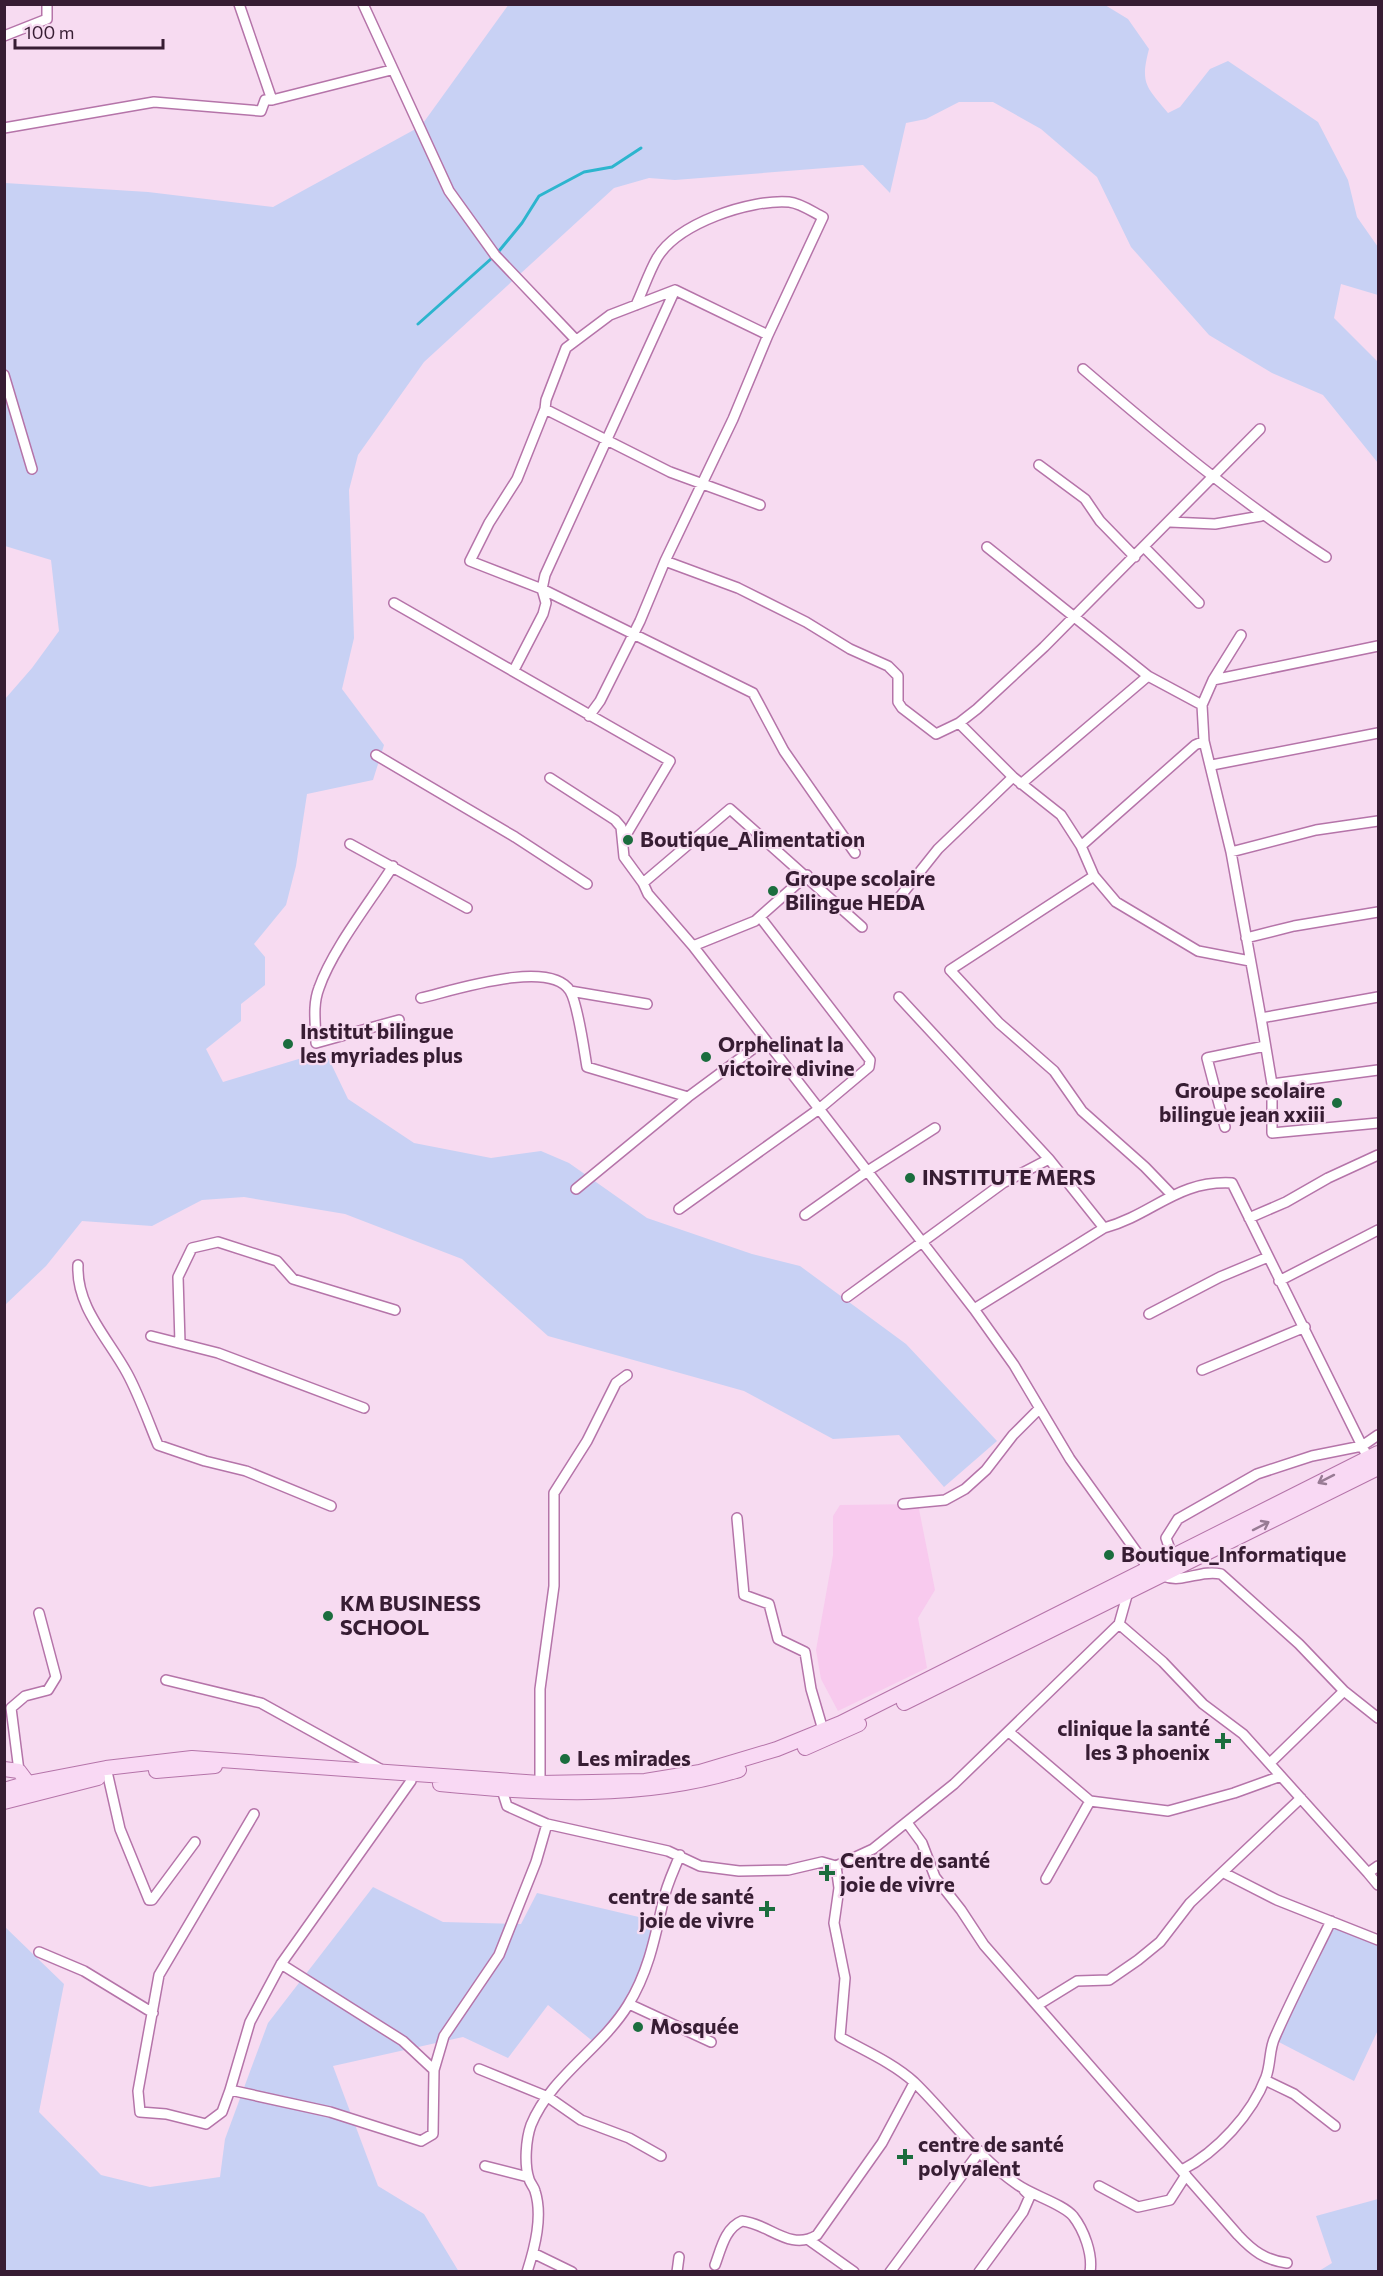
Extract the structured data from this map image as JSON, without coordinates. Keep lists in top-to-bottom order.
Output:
{
  "places": {
    "other": [
      "Boutique_Alimentation",
      "Groupe scolaire Bilingue HEDA",
      "Institut bilingue les myriades plus",
      "Orphelinat la victoire divine",
      "Groupe scolaire bilingue jean xxiii",
      "INSTITUTE MERS",
      "Boutique_Informatique",
      "KM BUSINESS SCHOOL",
      "Les mirades",
      "Mosquée"
    ],
    "health": [
      "clinique la santé les 3 phoenix",
      "Centre de santé joie de vivre",
      "centre de santé joie de vivre",
      "centre de santé polyvalent"
    ]
  },
  "scale_bar": "100 m"
}
